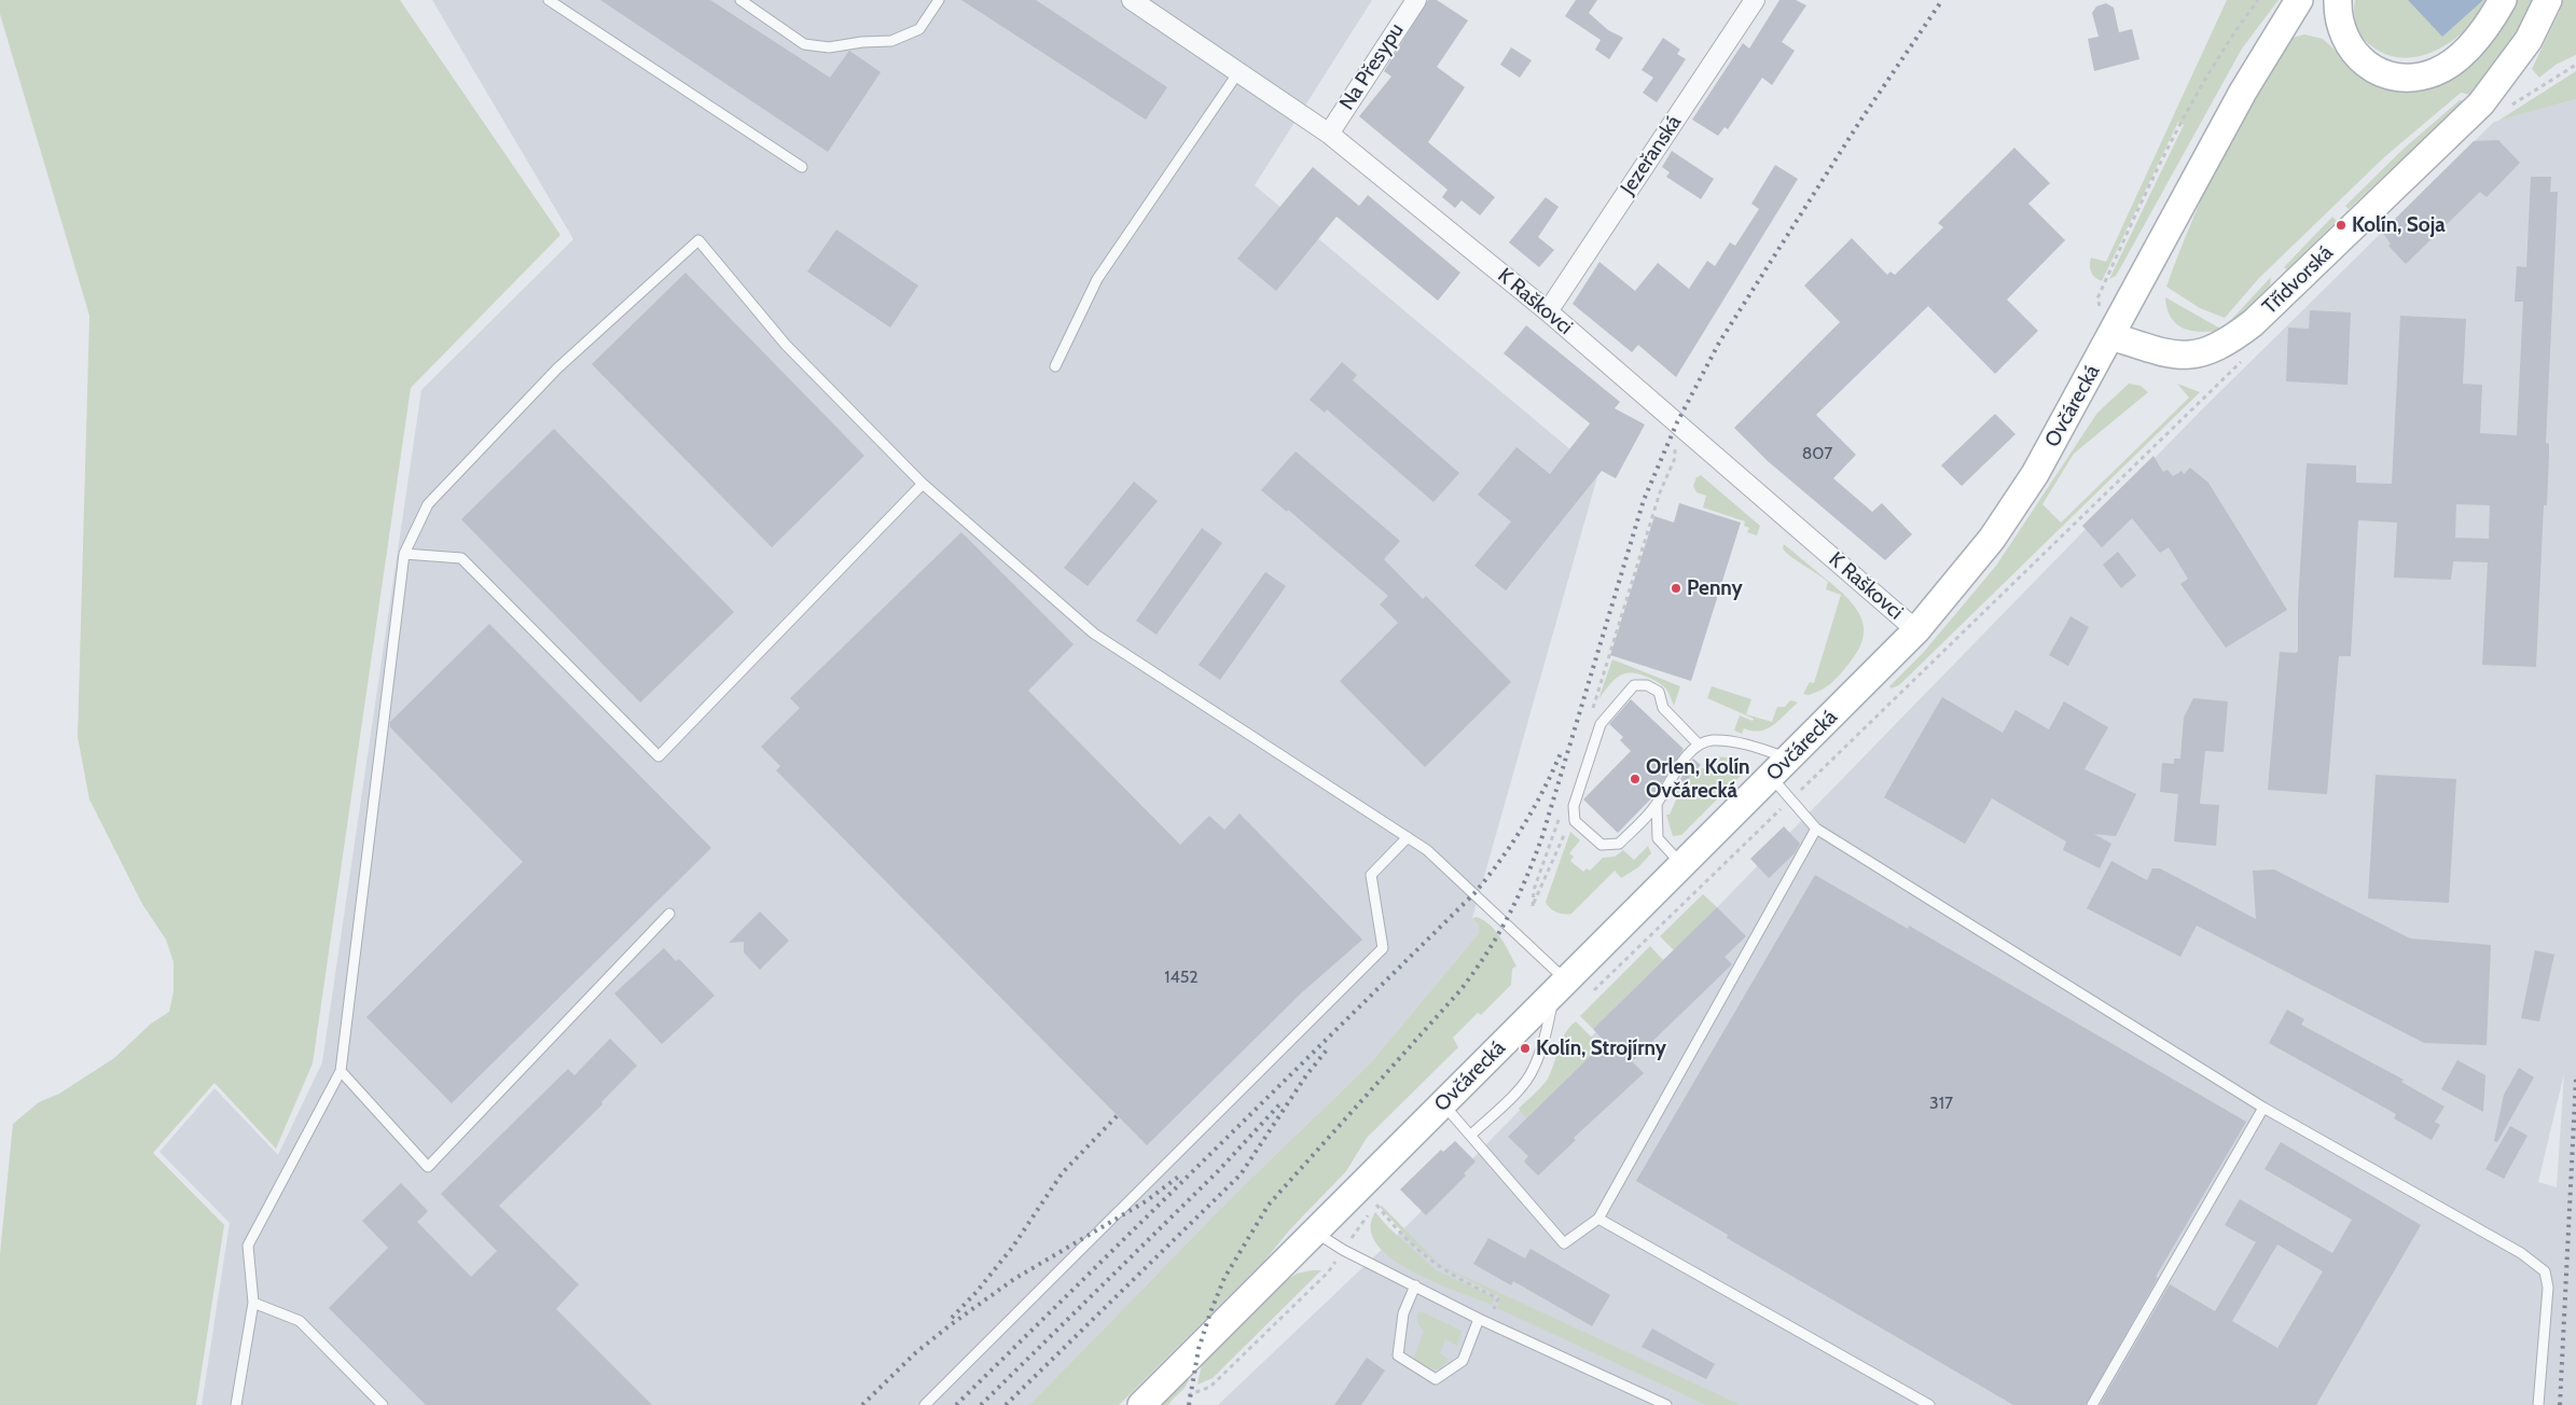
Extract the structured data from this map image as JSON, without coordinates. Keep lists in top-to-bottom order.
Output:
{
  "streets": {
    "main road": ["Třídvorská", "Ovčárecká"],
    "street": ["Na Přesypu", "Jezeřanská", "K Raškovci"]
  },
  "crossings": [
    ["Na Přesypu", "K Raškovci"],
    ["Jezeřanská", "K Raškovci"],
    ["Třídvorská", "Ovčárecká"],
    ["K Raškovci", "Ovčárecká"]
  ],
  "places": [
    "Kolín, Soja",
    "Penny",
    "Orlen, Kolín Ovčárecká",
    "Kolín, Strojírny"
  ],
  "house_numbers": ["807", "1452", "317"]
}
